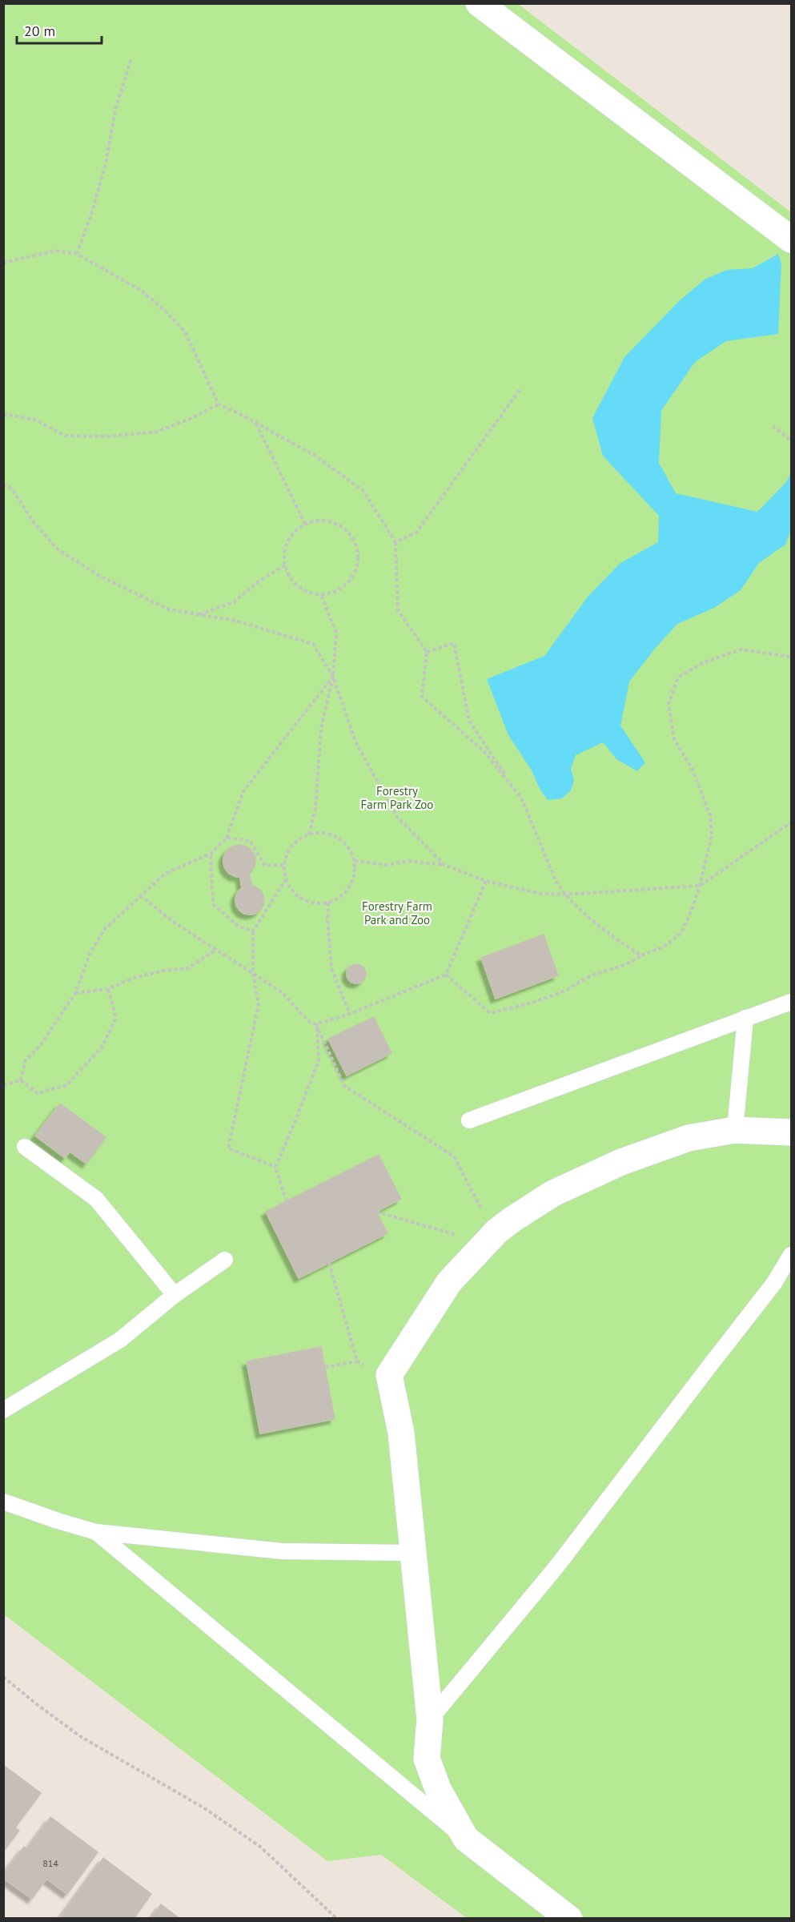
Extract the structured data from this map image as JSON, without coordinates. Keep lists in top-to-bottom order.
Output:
{
  "parks": ["Forestry Farm Park Zoo", "Forestry Farm Park and Zoo"],
  "house_numbers": ["814"],
  "scale_bar": "20 m"
}
